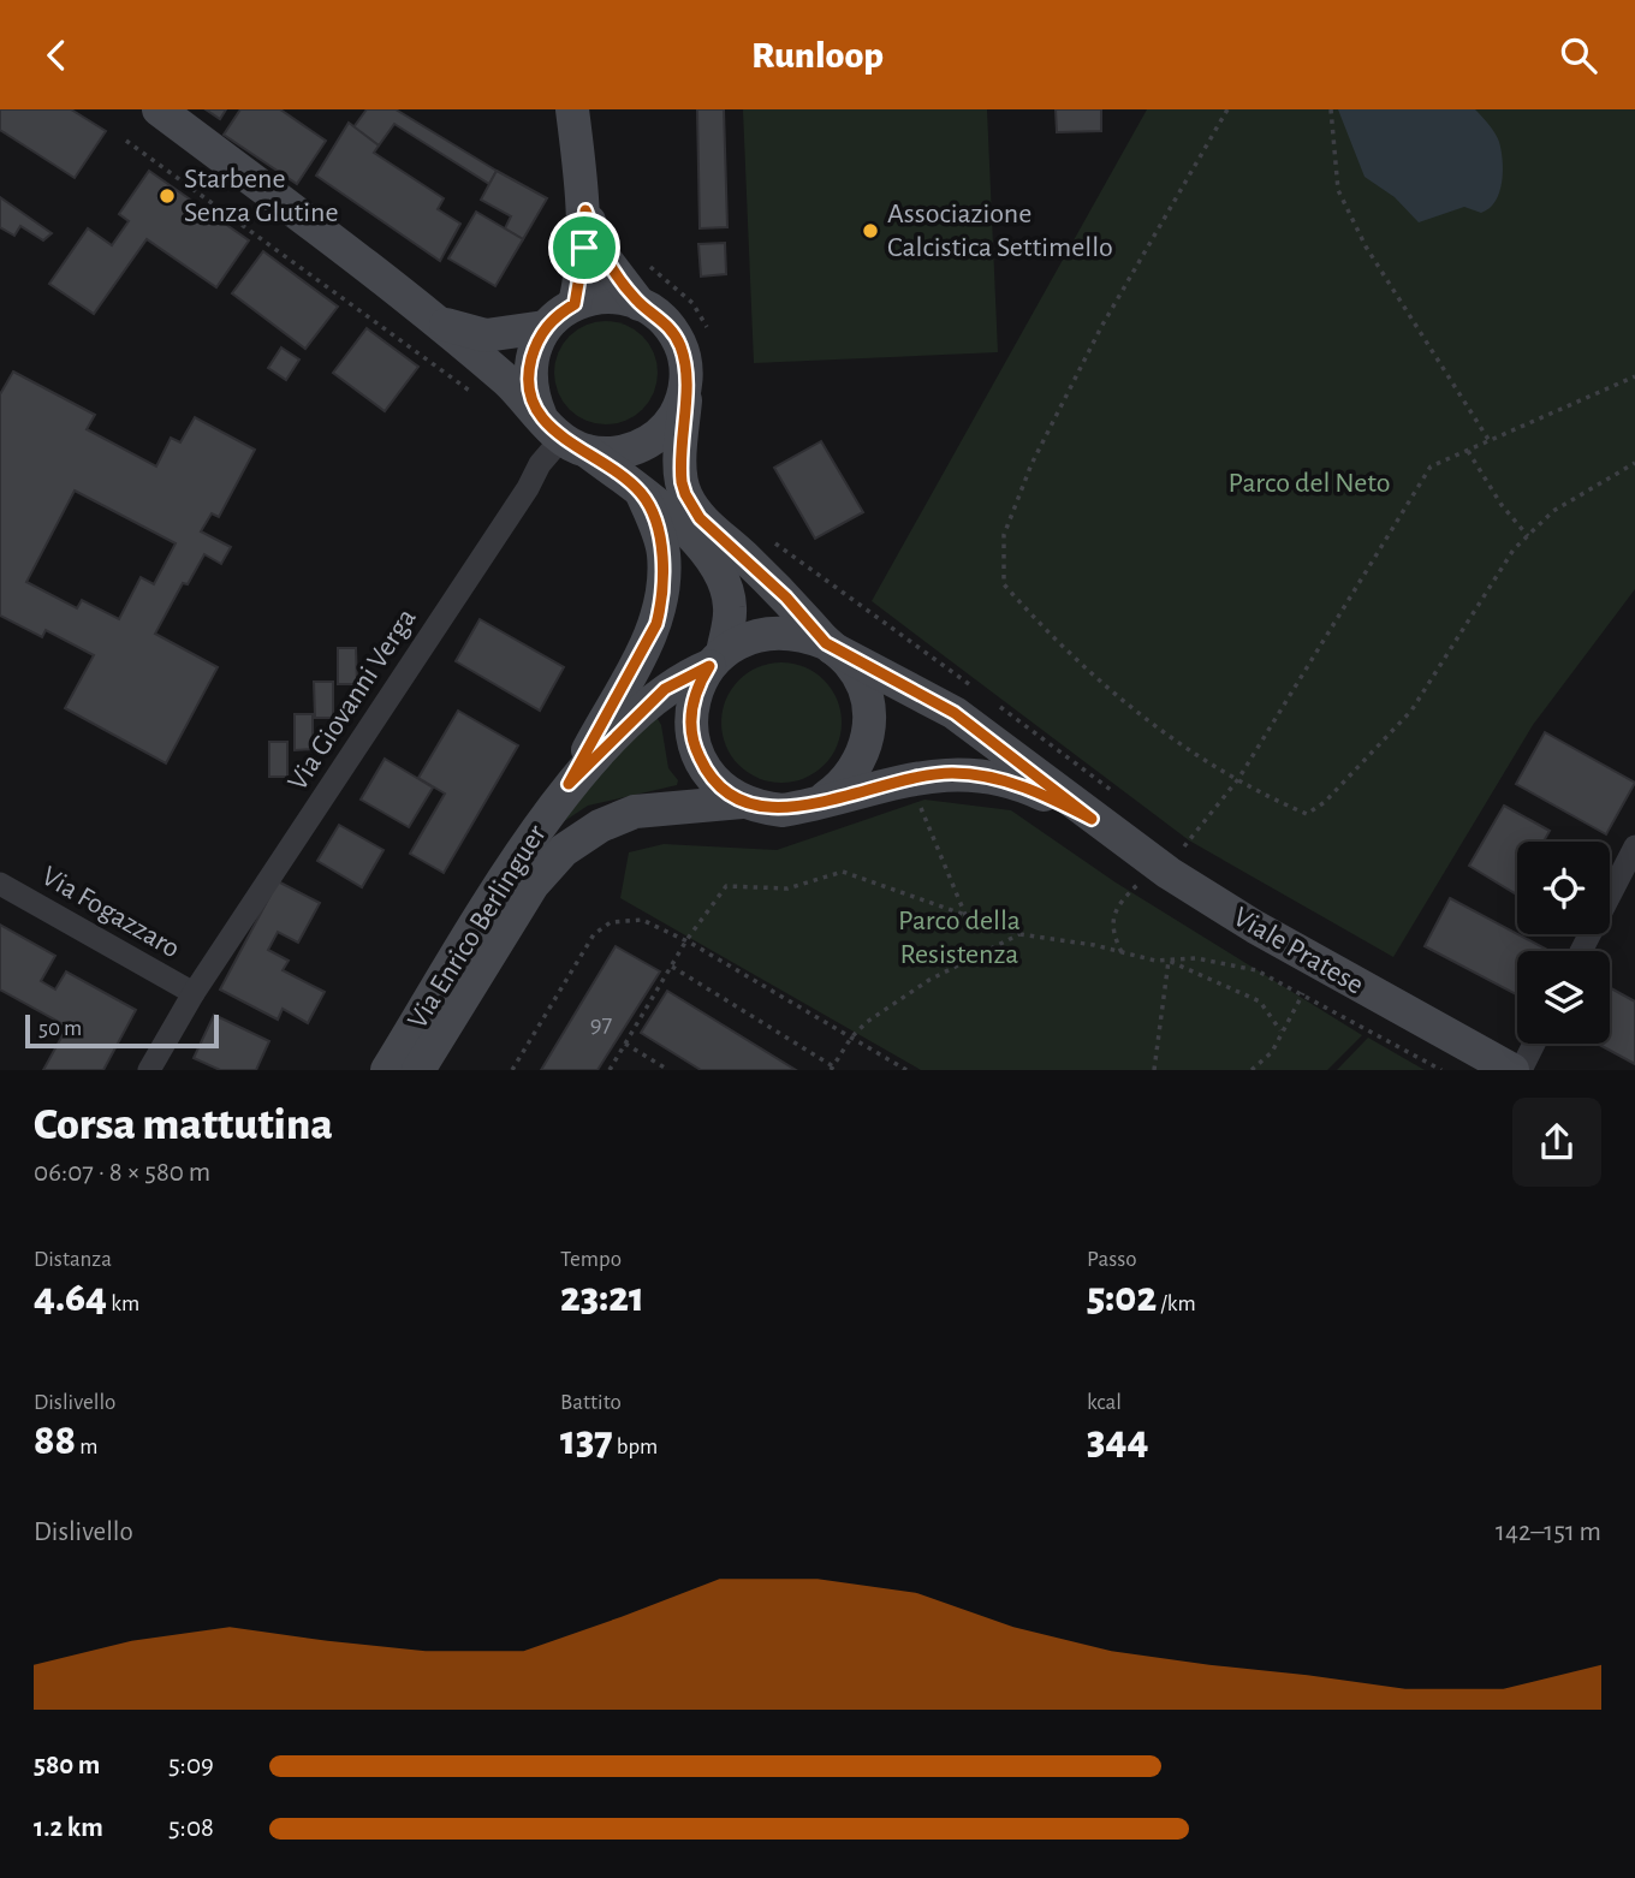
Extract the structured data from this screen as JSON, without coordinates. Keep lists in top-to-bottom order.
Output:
{
  "streets": {
    "main road": ["Via Enrico Berlinguer", "Viale Pratese"],
    "street": ["Via Giovanni Verga", "Via Fogazzaro"]
  },
  "crossings": [
    ["Via Giovanni Verga", "Via Fogazzaro"],
    ["Via Giovanni Verga", "Viale Pratese"],
    ["Via Enrico Berlinguer", "Viale Pratese"]
  ],
  "parks": ["Parco del Neto", "Parco della Resistenza"],
  "places": ["Starbene Senza Glutine", "Associazione Calcistica Settimello"],
  "house_numbers": ["97"],
  "scale_bar": "50 m",
  "page": {
    "header": "Runloop",
    "scale": "50 m",
    "heading": ["Corsa mattutina", "06:07 · 8 × 580 m"],
    "stats": [
      ["Distanza", "4.64 km"],
      ["Tempo", "23:21"],
      ["Passo", "5:02 /km"],
      ["Dislivello", "88 m"],
      ["Battito", "137 bpm"],
      ["kcal", "344"]
    ],
    "chart": ["Dislivello", "142–151 m"],
    "list": [
      {
        "name": "580 m",
        "note": "5:09"
      },
      {
        "name": "1.2 km",
        "note": "5:08"
      }
    ]
  }
}
